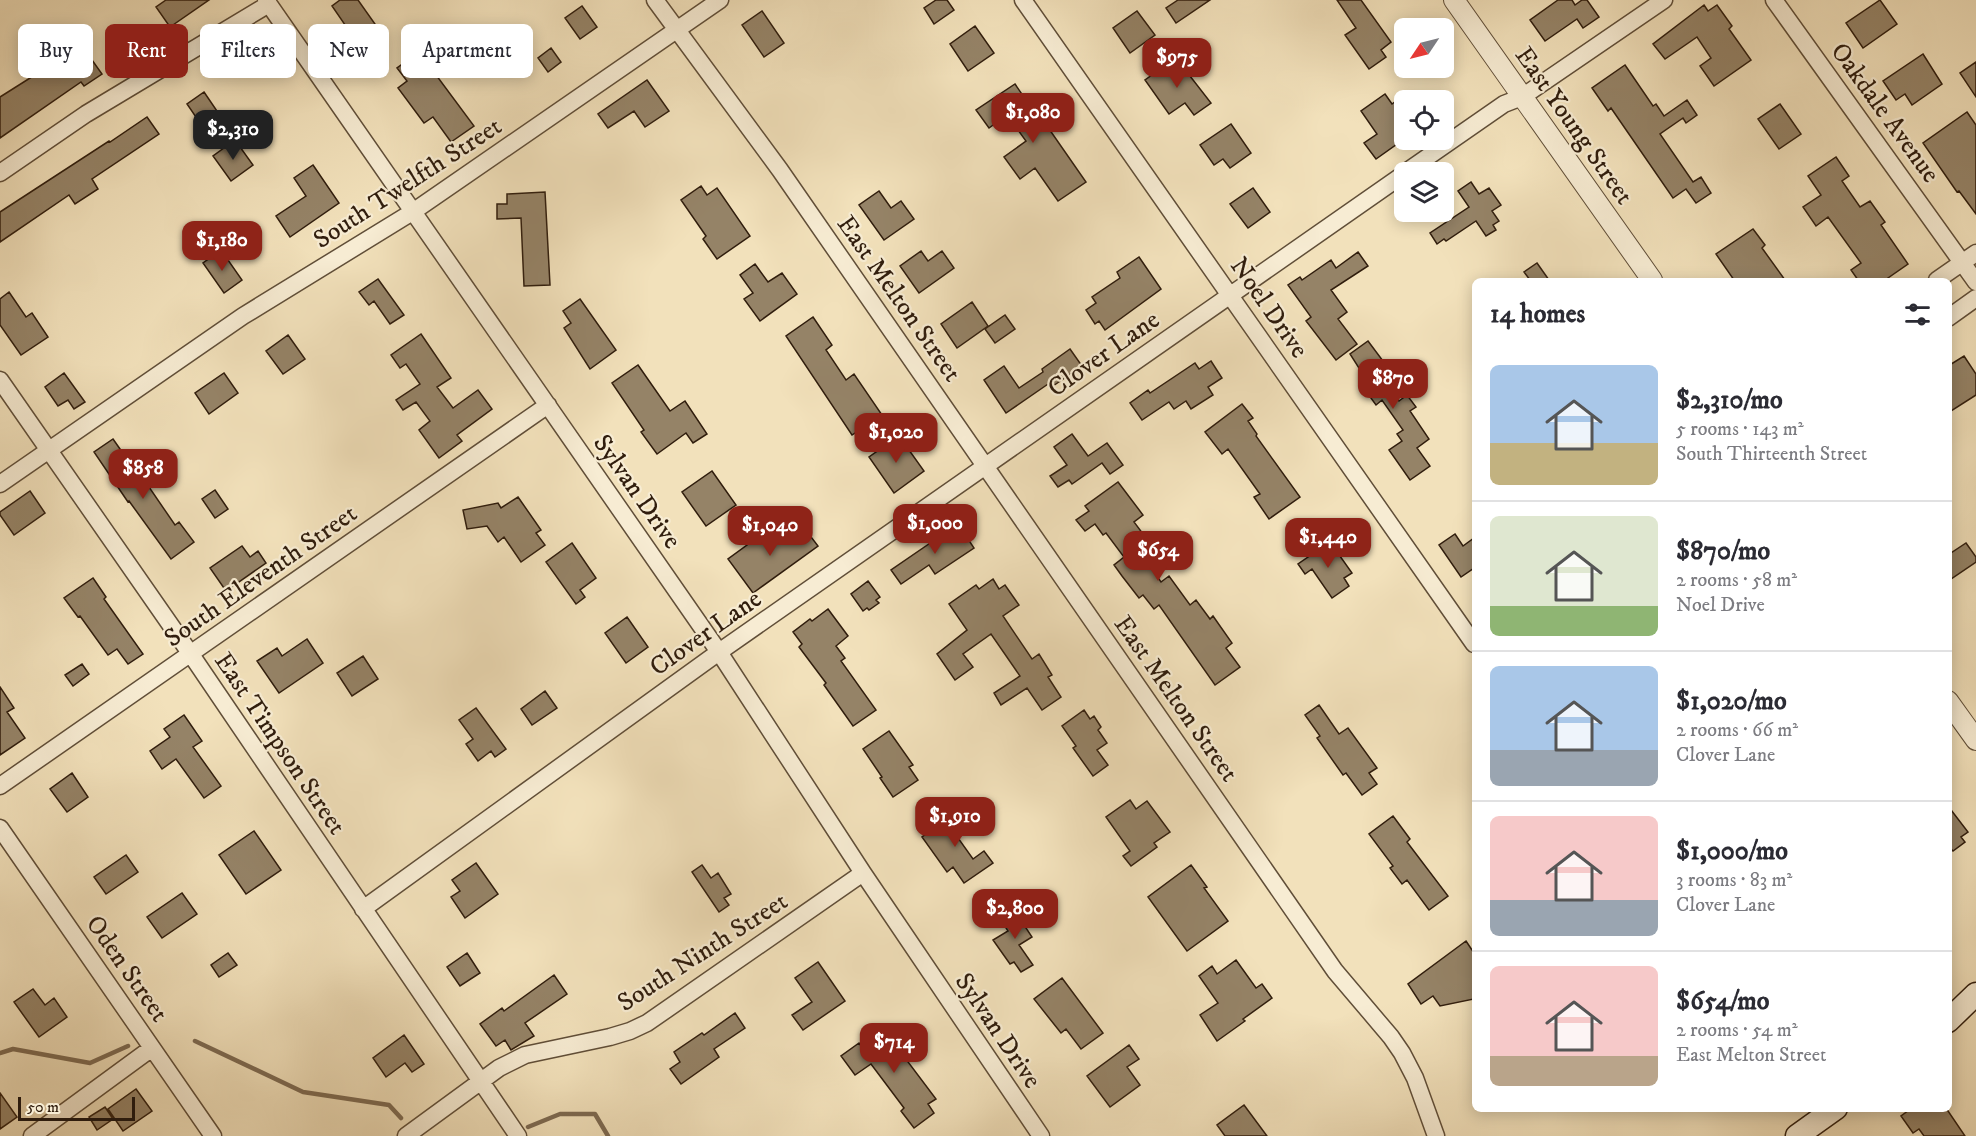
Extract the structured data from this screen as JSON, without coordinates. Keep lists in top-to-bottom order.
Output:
{
  "streets": {
    "street": [
      "Oakdale Avenue",
      "East Young Street",
      "South Twelfth Street",
      "East Melton Street",
      "Noel Drive",
      "Clover Lane",
      "Sylvan Drive",
      "South Eleventh Street",
      "East Timpson Street",
      "South Ninth Street",
      "Oden Street"
    ]
  },
  "crossings": [
    ["East Young Street", "Clover Lane"],
    ["South Twelfth Street", "East Melton Street"],
    ["South Twelfth Street", "Sylvan Drive"],
    ["South Twelfth Street", "East Timpson Street"],
    ["East Melton Street", "Clover Lane"],
    ["Noel Drive", "Clover Lane"],
    ["Clover Lane", "Sylvan Drive"],
    ["Clover Lane", "East Timpson Street"],
    ["Sylvan Drive", "South Eleventh Street"],
    ["Sylvan Drive", "South Ninth Street"],
    ["South Eleventh Street", "East Timpson Street"],
    ["East Timpson Street", "South Ninth Street"]
  ],
  "scale_bar": "50 m",
  "north": "bottom left",
  "page": {
    "chip": [
      "Buy",
      "Rent",
      "Filters",
      "New",
      "Apartment"
    ],
    "price": [
      "$975",
      "$1,080",
      "$2,310",
      "$1,180",
      "$870",
      "$1,020",
      "$858",
      "$1,000",
      "$1,040",
      "$1,440",
      "$654",
      "$1,910",
      "$2,800",
      "$714"
    ],
    "heading": "14 homes",
    "list": [
      {
        "name": "$2,310/mo",
        "note": "5 rooms · 143 m² · South Thirteenth Street"
      },
      {
        "name": "$870/mo",
        "note": "2 rooms · 58 m² · Noel Drive"
      },
      {
        "name": "$1,020/mo",
        "note": "2 rooms · 66 m² · Clover Lane"
      },
      {
        "name": "$1,000/mo",
        "note": "3 rooms · 83 m² · Clover Lane"
      },
      {
        "name": "$654/mo",
        "note": "2 rooms · 54 m² · East Melton Street"
      }
    ],
    "scale": "50 m"
  }
}
